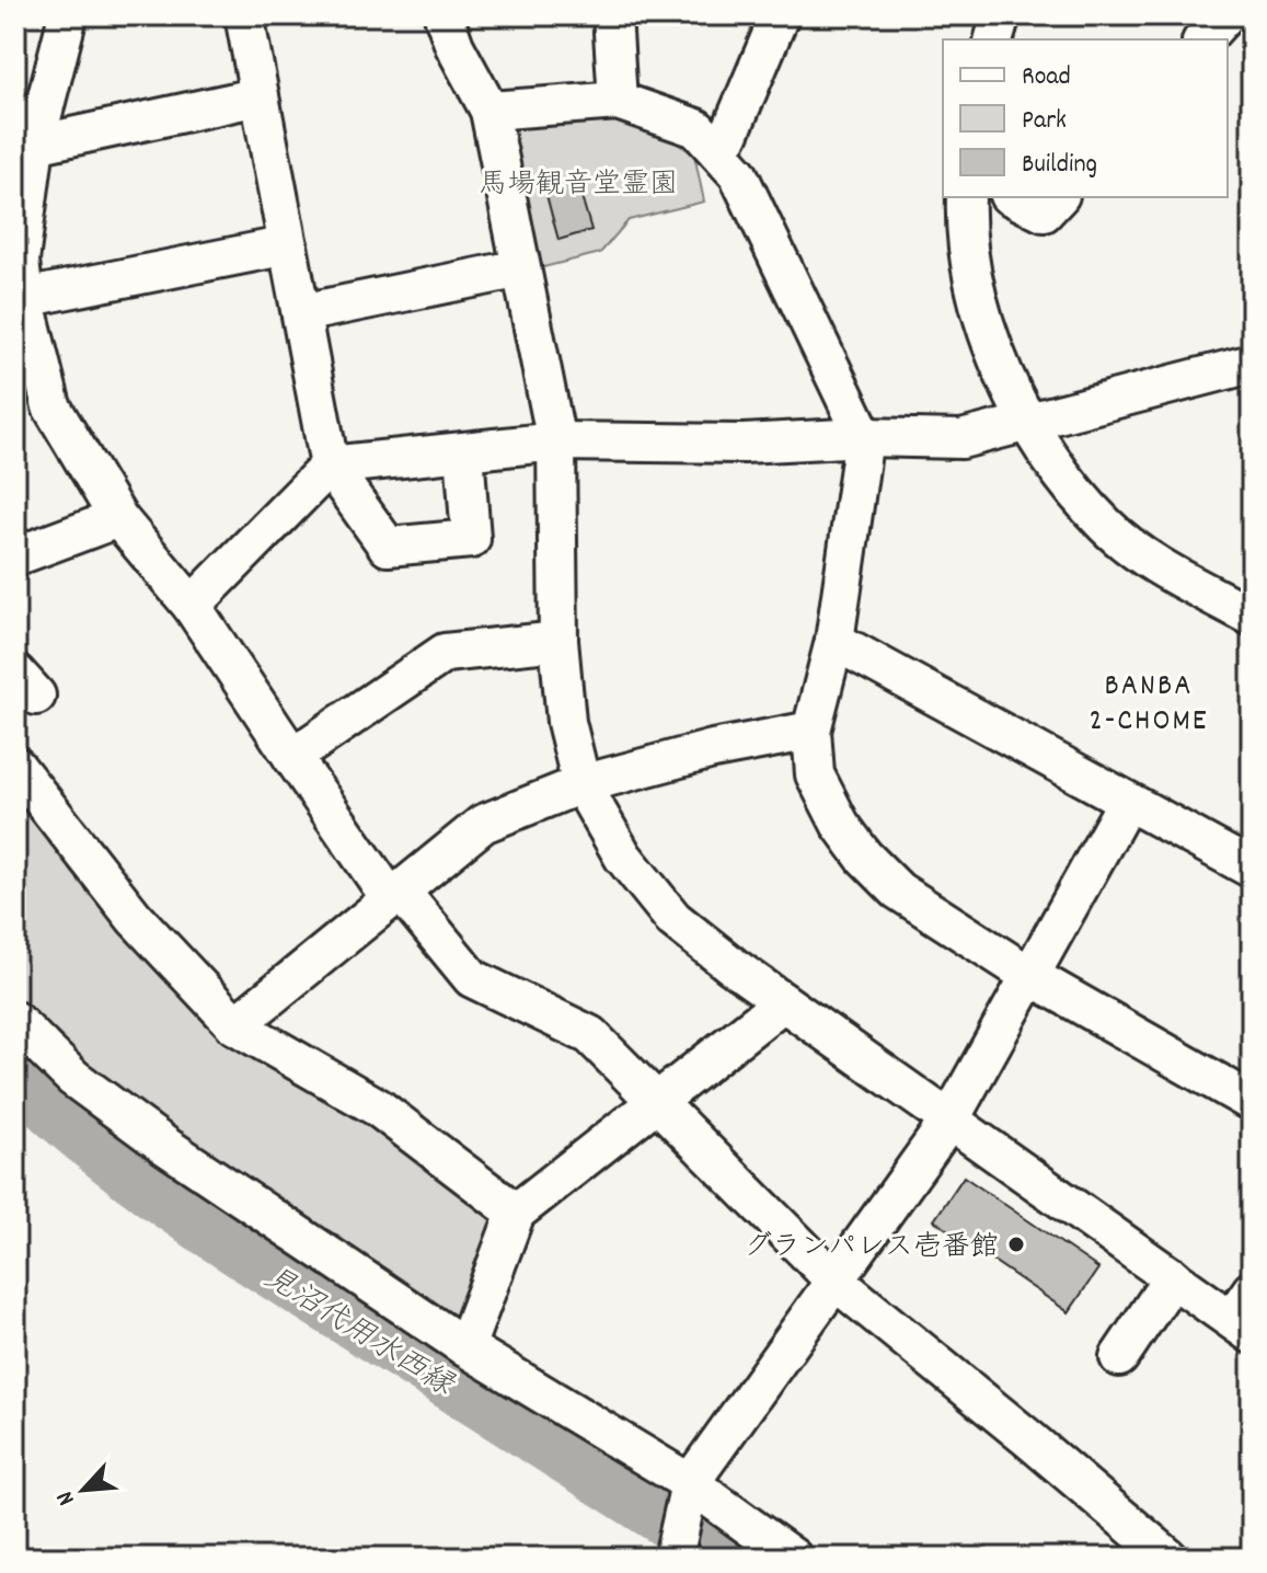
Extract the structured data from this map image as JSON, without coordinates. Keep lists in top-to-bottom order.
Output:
{
  "districts": ["BANBA 2-CHOME"],
  "water": ["見沼代用水西縁"],
  "parks": ["馬場観音堂霊園"],
  "places": ["グランパレス壱番館"],
  "legend": ["Road", "Park", "Building"],
  "north": "bottom left"
}
